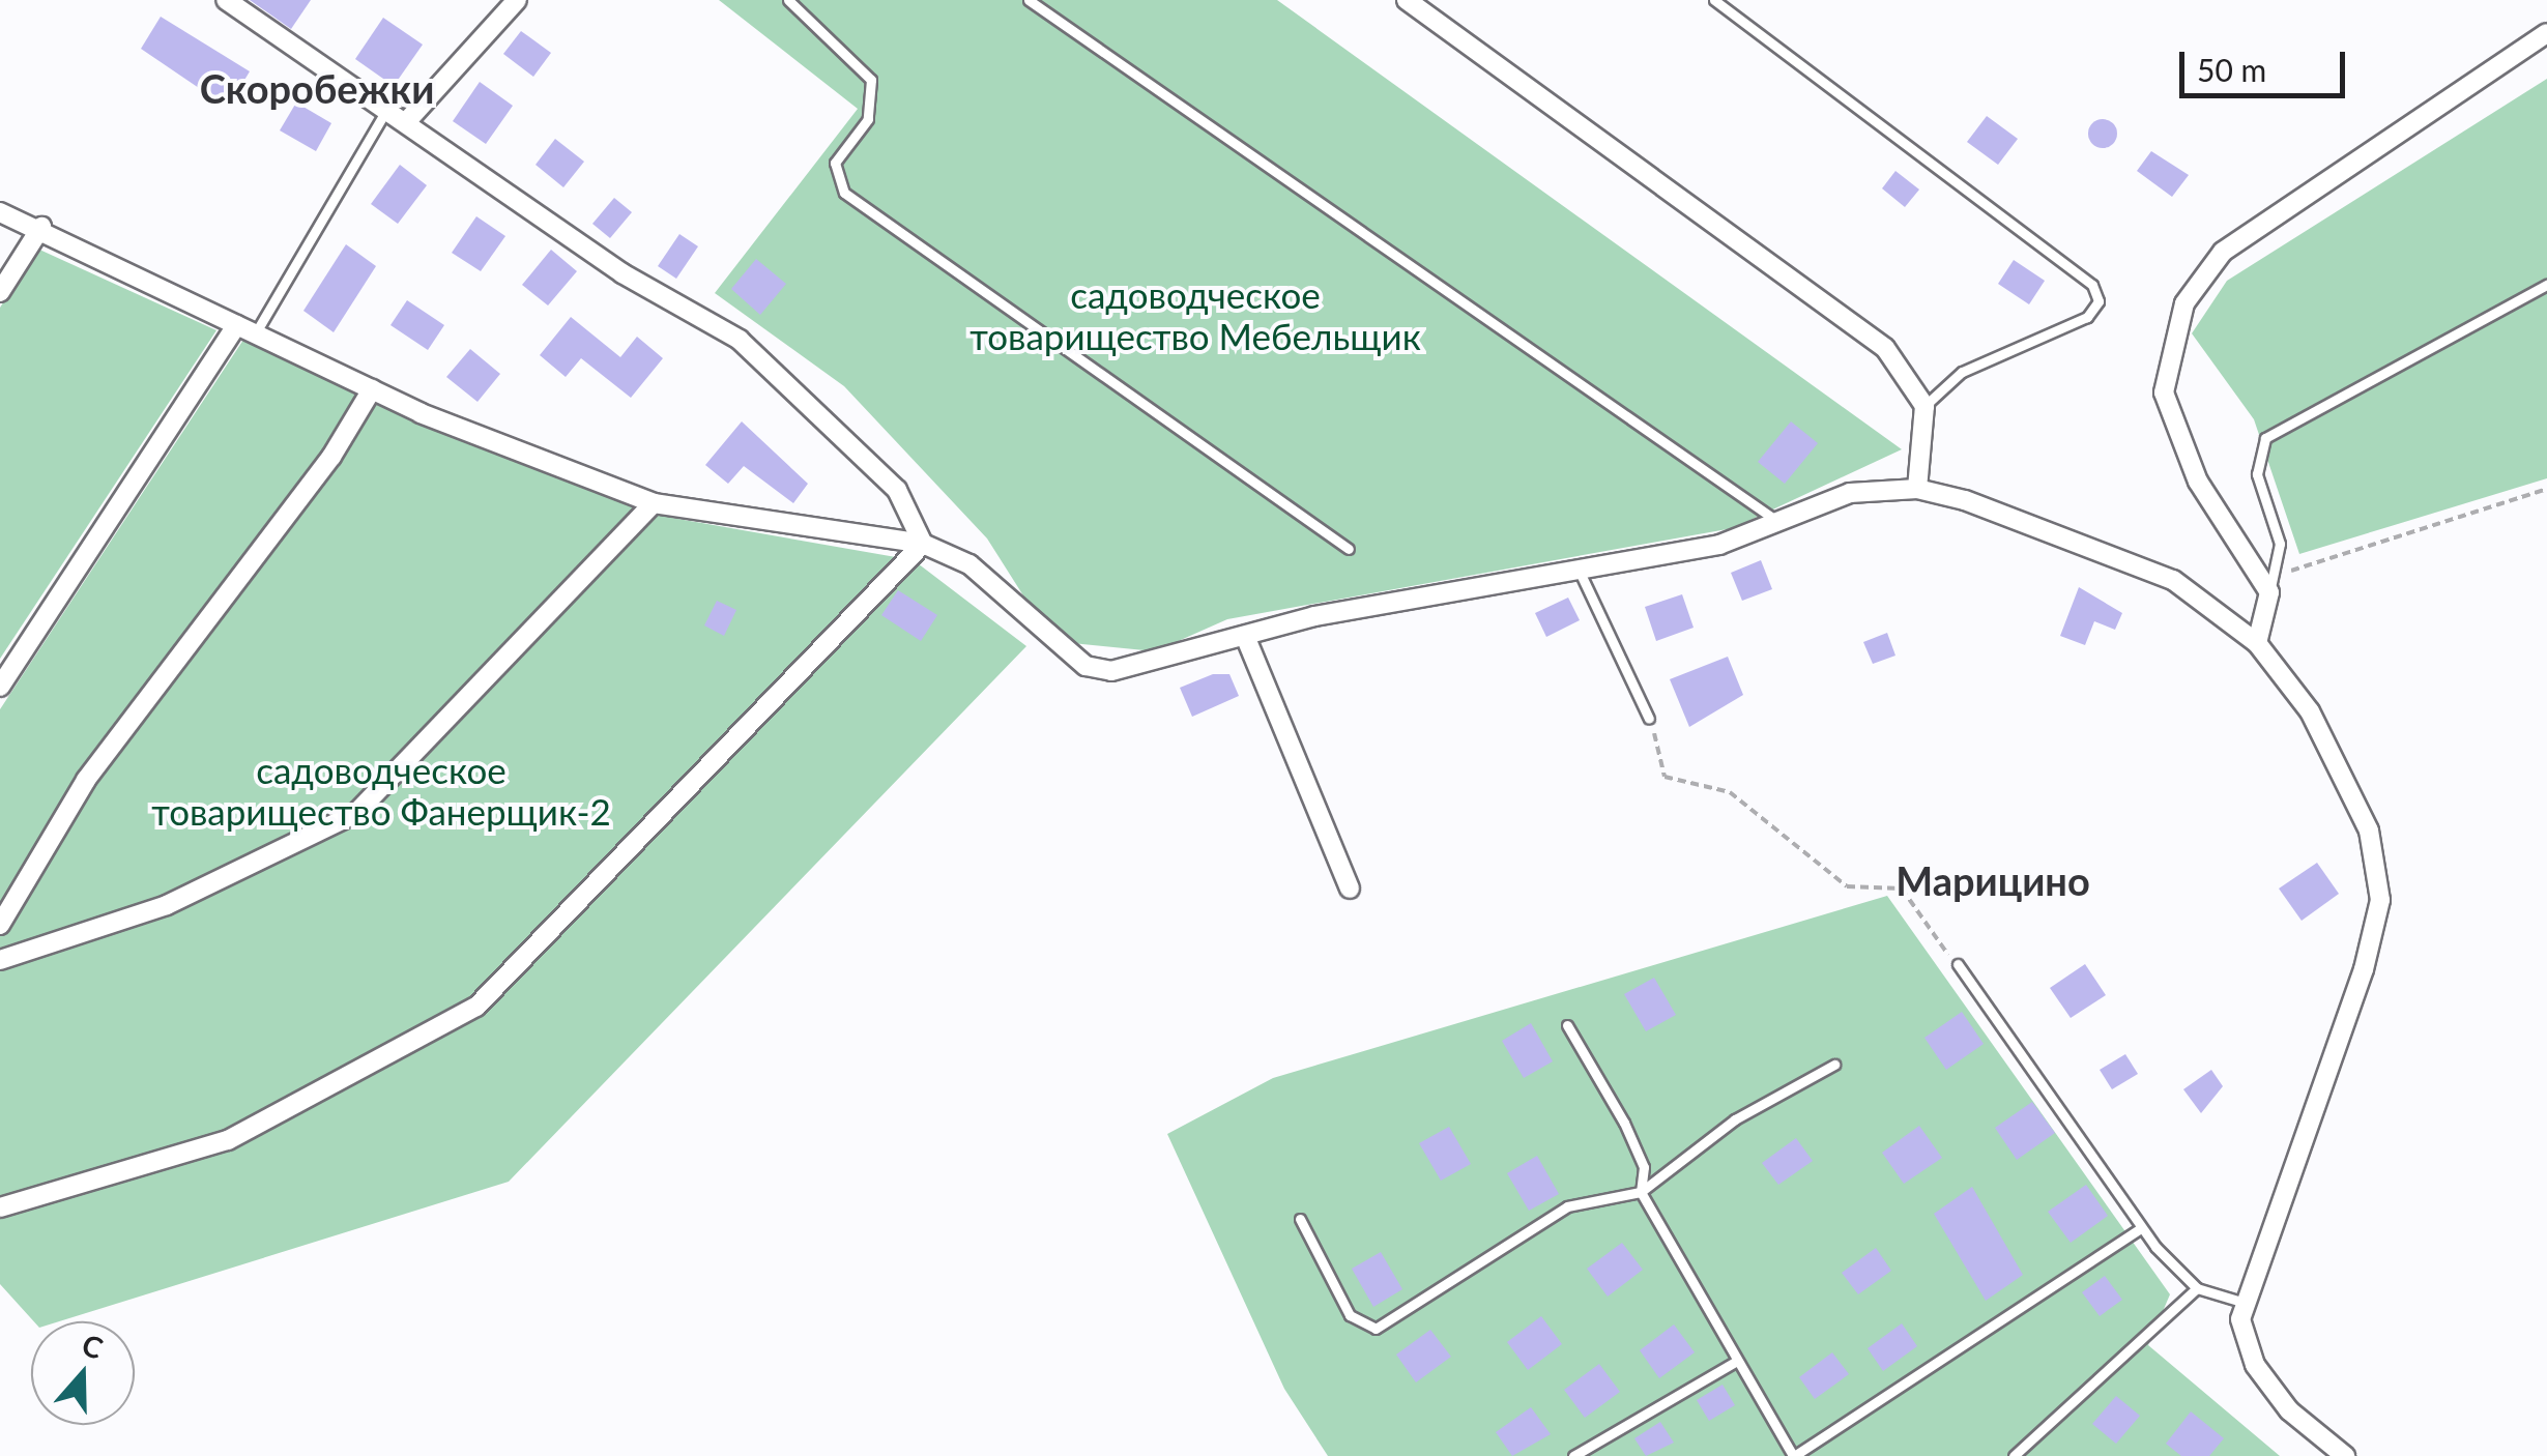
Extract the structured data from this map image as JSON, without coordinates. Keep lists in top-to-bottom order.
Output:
{
  "districts": ["Скоробежки", "Марицино"],
  "parks": ["садоводческое товарищество Мебельщик", "садоводческое товарищество Фанерщик-2"],
  "scale_bar": "50 m",
  "north": "top"
}
